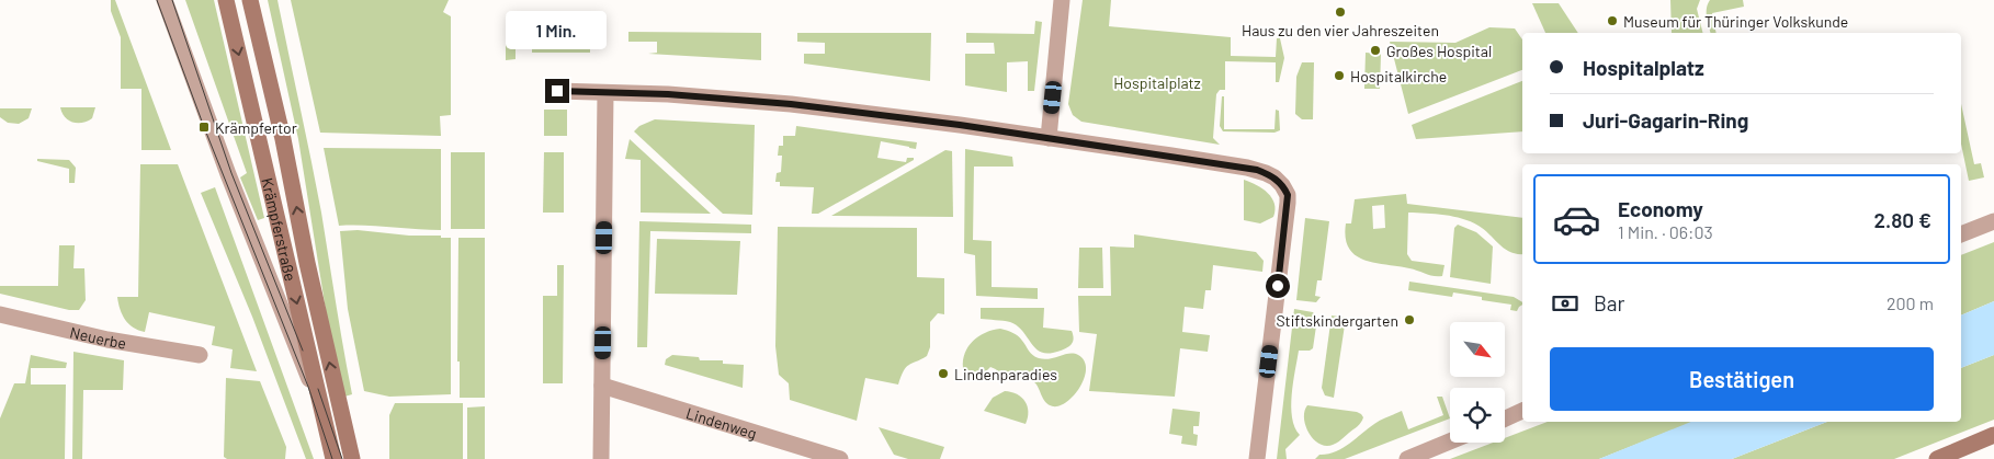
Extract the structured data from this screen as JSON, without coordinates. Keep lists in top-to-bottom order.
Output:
{
  "streets": {
    "street": ["Krämpferstraße", "Neuerbe", "Lindenweg"]
  },
  "parks": ["Hospitalplatz"],
  "places": {
    "other": [
      "Haus zu den vier Jahreszeiten",
      "Museum für Thüringer Volkskunde",
      "Großes Hospital",
      "Hospitalkirche",
      "Stiftskindergarten",
      "Lindenparadies"
    ],
    "transit": ["Krämpfertor"]
  },
  "north": "bottom right",
  "page": {
    "bubble": "1 Min.",
    "banner": ["Hospitalplatz", "Juri-Gagarin-Ring"],
    "list": [
      {
        "name": "Economy",
        "note": "1 Min. · 06:03",
        "value": "2.80 €"
      }
    ],
    "pay": ["Bar", "200 m"],
    "buttons": "Bestätigen"
  }
}
